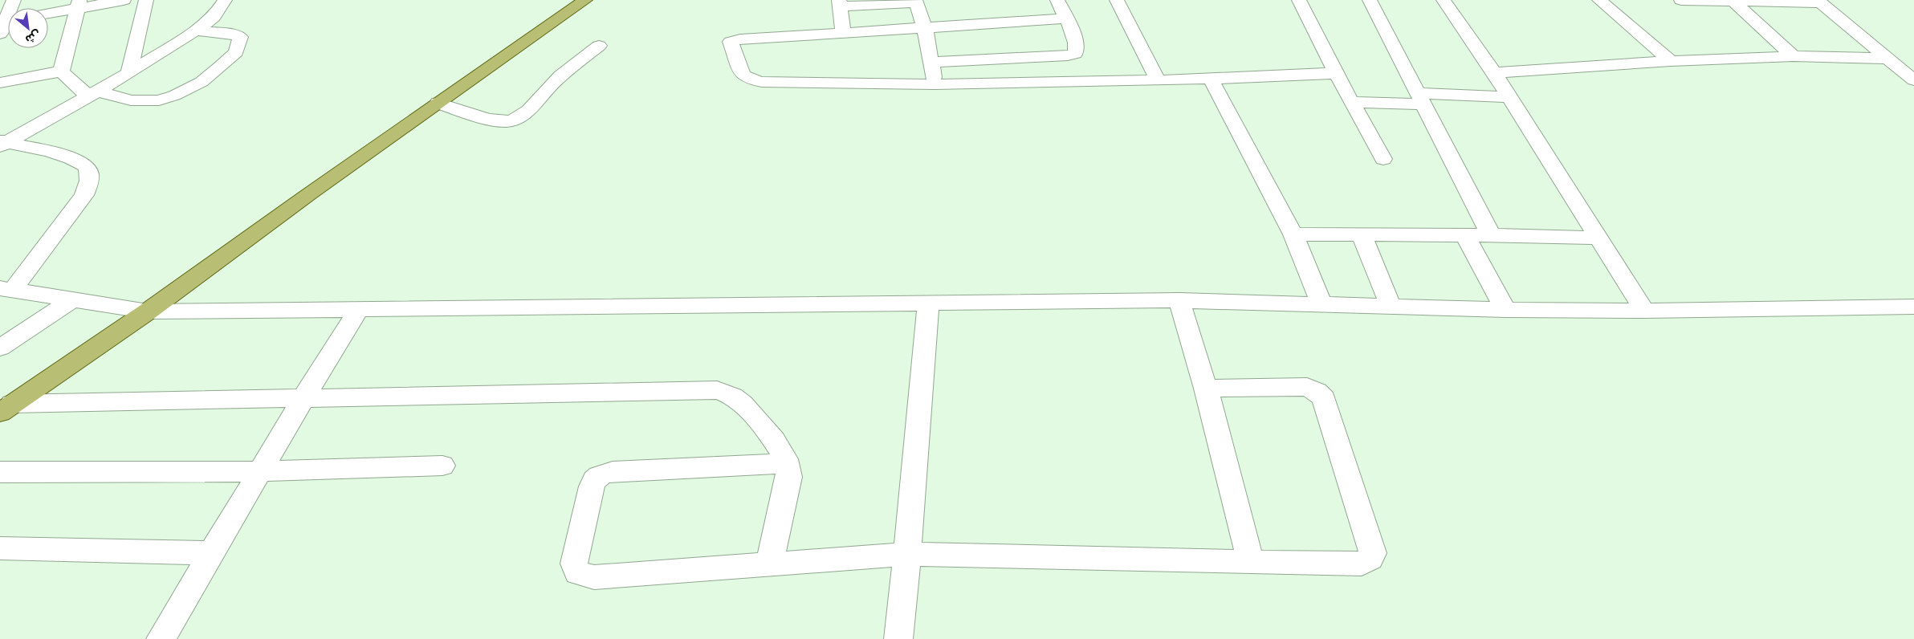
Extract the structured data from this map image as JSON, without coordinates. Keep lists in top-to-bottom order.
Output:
{
  "north": "bottom right"
}
